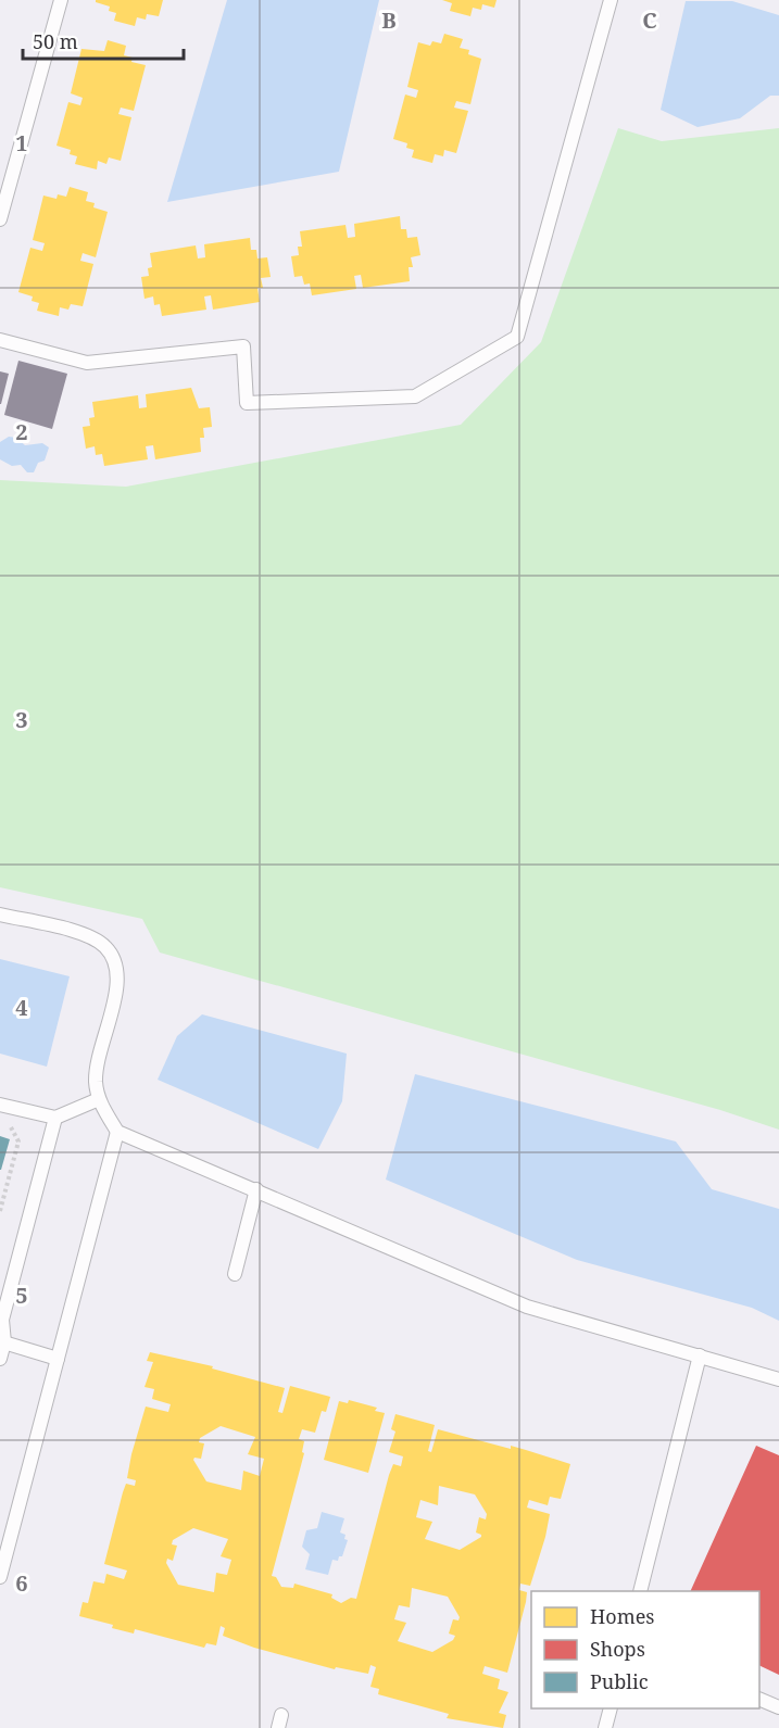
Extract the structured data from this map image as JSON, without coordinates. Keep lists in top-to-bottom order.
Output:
{
  "legend": ["Homes", "Shops", "Public"],
  "scale_bar": "50 m",
  "grid": {
    "columns": ["B", "C"],
    "rows": [
      "1",
      "2",
      "3",
      "4",
      "5",
      "6"
    ]
  }
}
